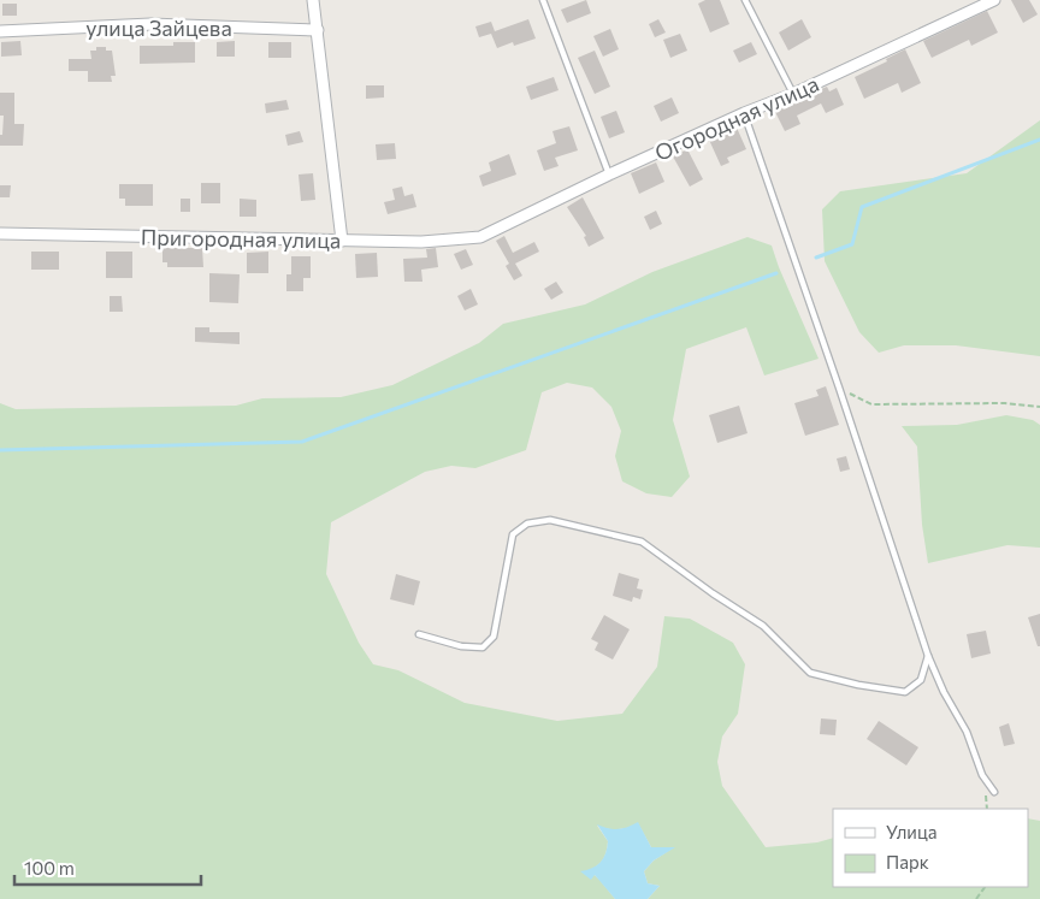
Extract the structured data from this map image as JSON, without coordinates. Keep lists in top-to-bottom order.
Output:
{
  "streets": {
    "street": ["улица Зайцева", "Огородная улица", "Пригородная улица"]
  },
  "crossings": [
    ["Огородная улица", "Пригородная улица"]
  ],
  "legend": ["Улица", "Парк"],
  "scale_bar": "100 m"
}
